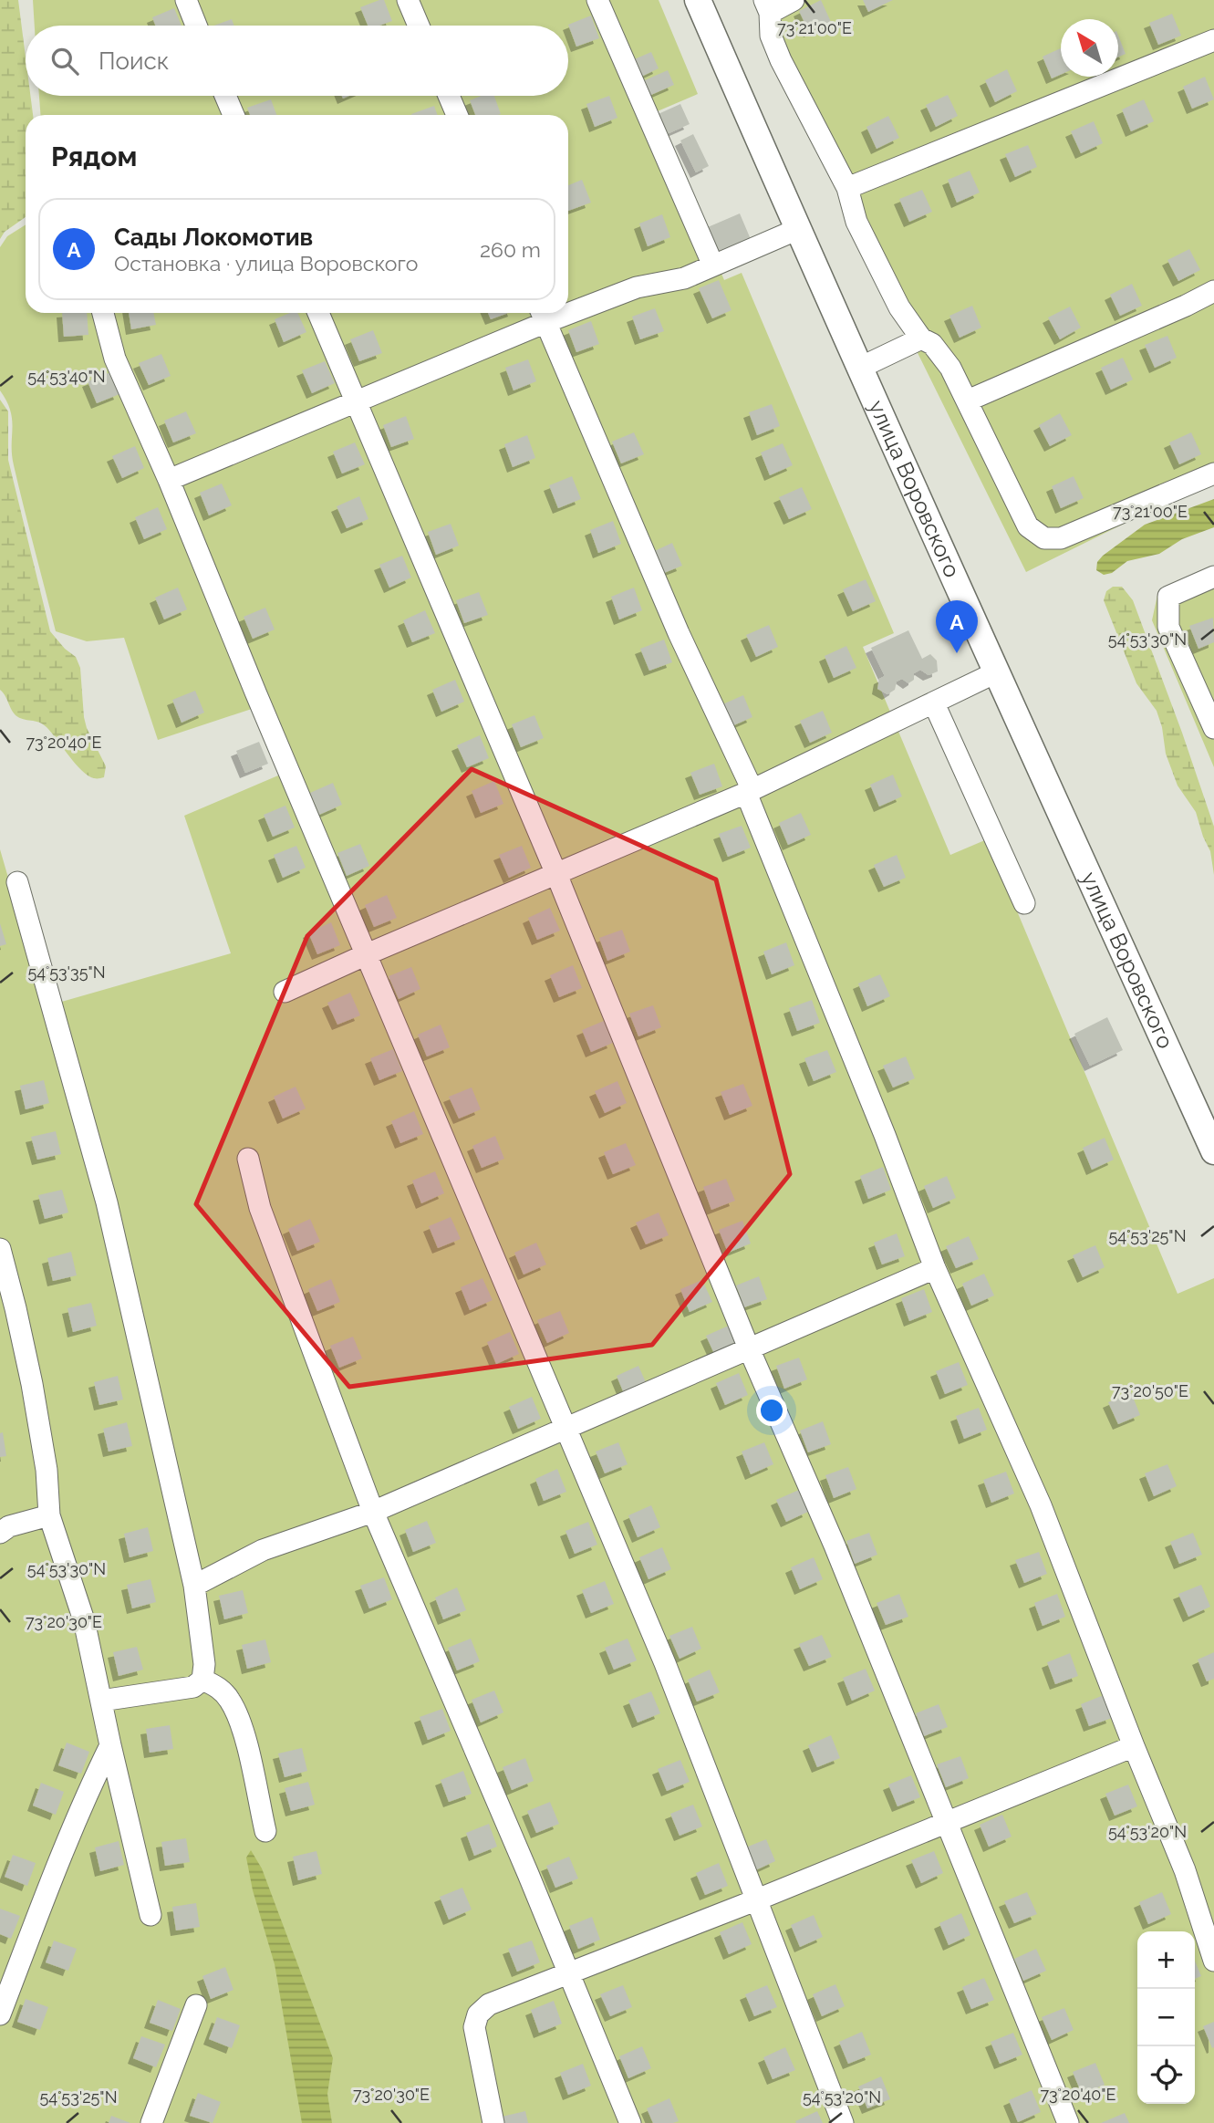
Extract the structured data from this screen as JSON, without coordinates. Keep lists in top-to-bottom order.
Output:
{
  "streets": {
    "main road": ["улица Воровского"]
  },
  "north": "top left",
  "page": {
    "search": "Поиск",
    "heading": "Рядом",
    "list": [
      {
        "mark": "A",
        "name": "Сады Локомотив",
        "note": "Остановка · улица Воровского",
        "value": "260 m"
      }
    ],
    "pins": "A",
    "map_buttons": ["+", "−"]
  },
  "coordinates": [
    "73°21'00\"E",
    "54°53'40\"N",
    "54°53'30\"N",
    "73°20'40\"E",
    "54°53'35\"N",
    "54°53'25\"N",
    "73°20'50\"E",
    "73°20'30\"E",
    "54°53'20\"N"
  ]
}
